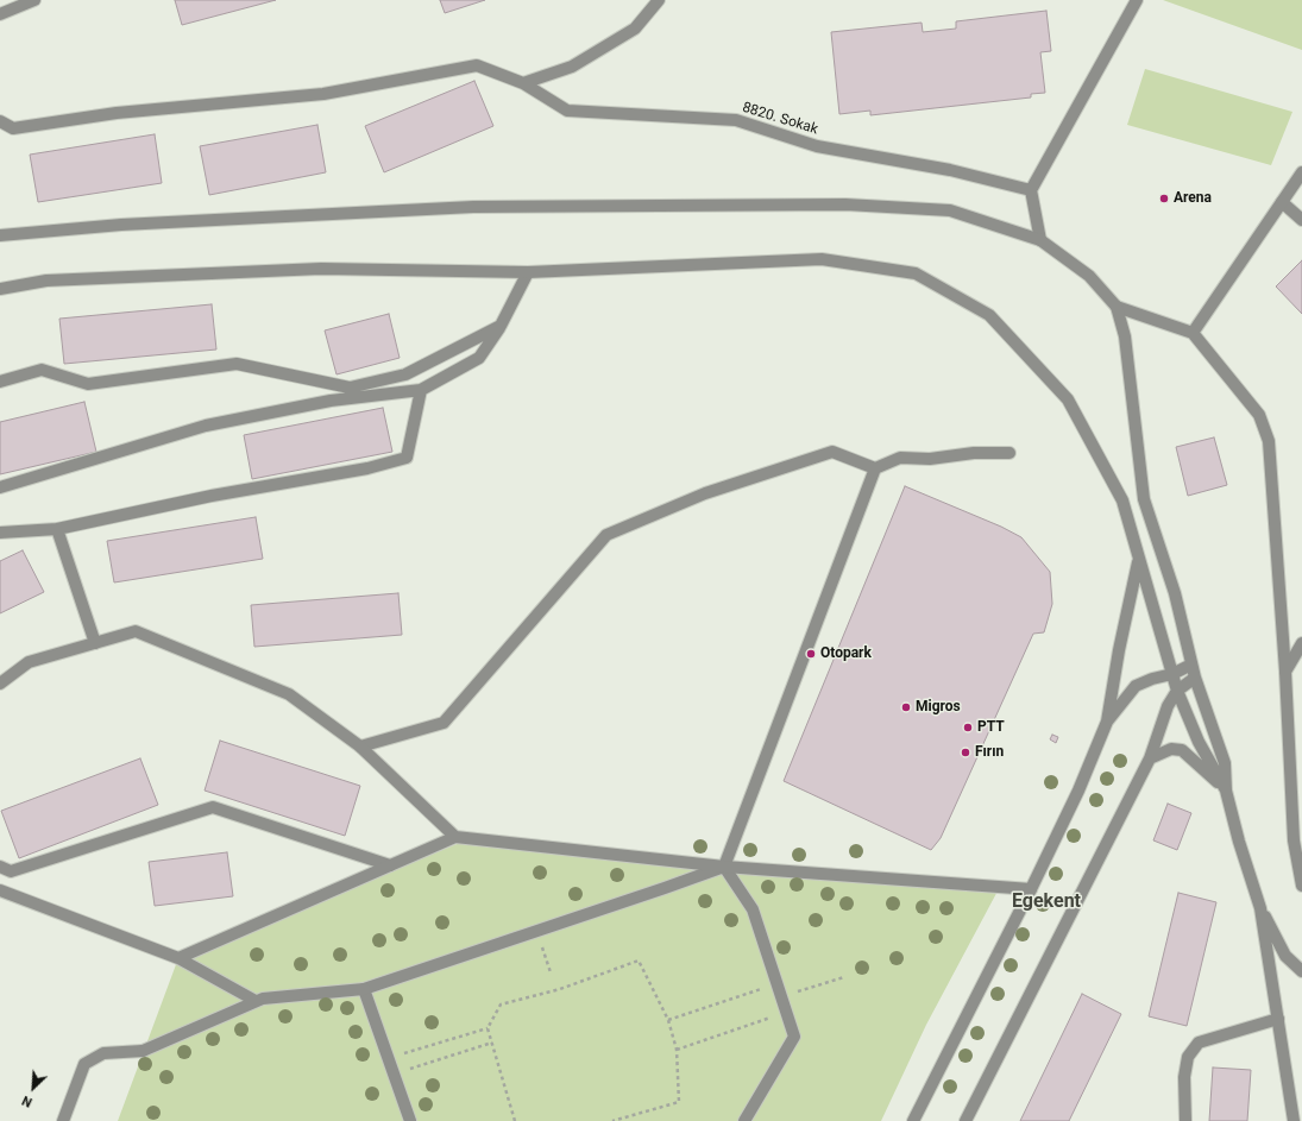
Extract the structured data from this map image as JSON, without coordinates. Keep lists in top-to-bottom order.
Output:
{
  "streets": {
    "street": ["8820. Sokak"]
  },
  "districts": ["Egekent"],
  "places": [
    "Arena",
    "Otopark",
    "Migros",
    "PTT",
    "Fırın"
  ],
  "north": "bottom left"
}
